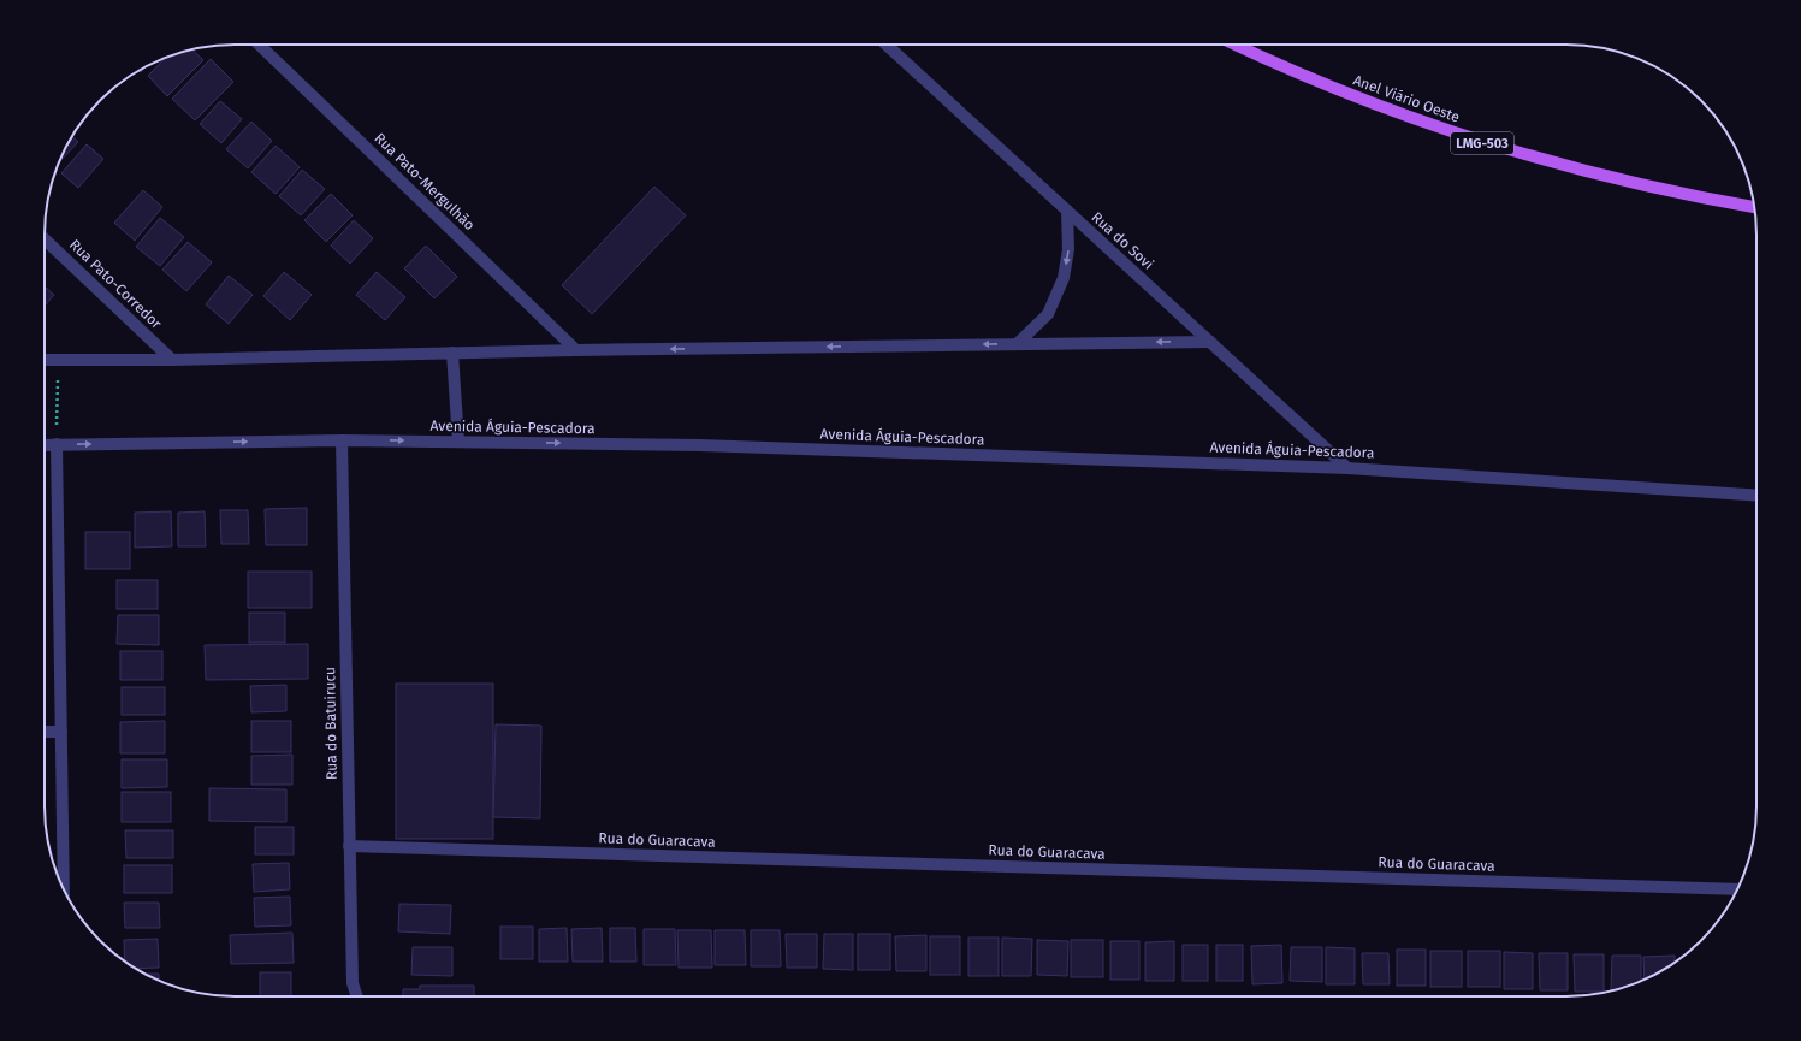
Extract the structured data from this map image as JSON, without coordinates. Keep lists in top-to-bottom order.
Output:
{
  "streets": {
    "main road": ["Anel Viário Oeste", "LMG-503"],
    "street": [
      "Rua Pato-Mergulhão",
      "Rua do Sovi",
      "Rua Pato-Corredor",
      "Avenida Águia-Pescadora",
      "Rua do Batuirucu",
      "Rua do Guaracava"
    ]
  },
  "crossings": [
    ["Rua do Sovi", "Avenida Águia-Pescadora"],
    ["Avenida Águia-Pescadora", "Rua do Batuirucu"],
    ["Rua do Batuirucu", "Rua do Guaracava"]
  ]
}
